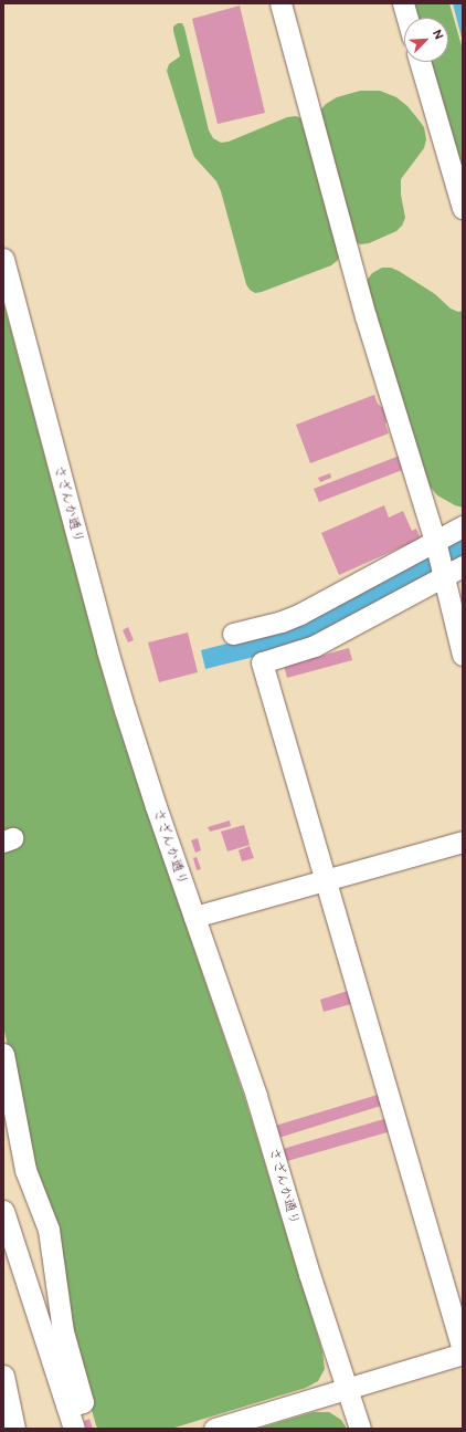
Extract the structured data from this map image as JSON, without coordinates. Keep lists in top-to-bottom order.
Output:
{
  "streets": {
    "street": ["さざんか通り"]
  },
  "north": "top right"
}
